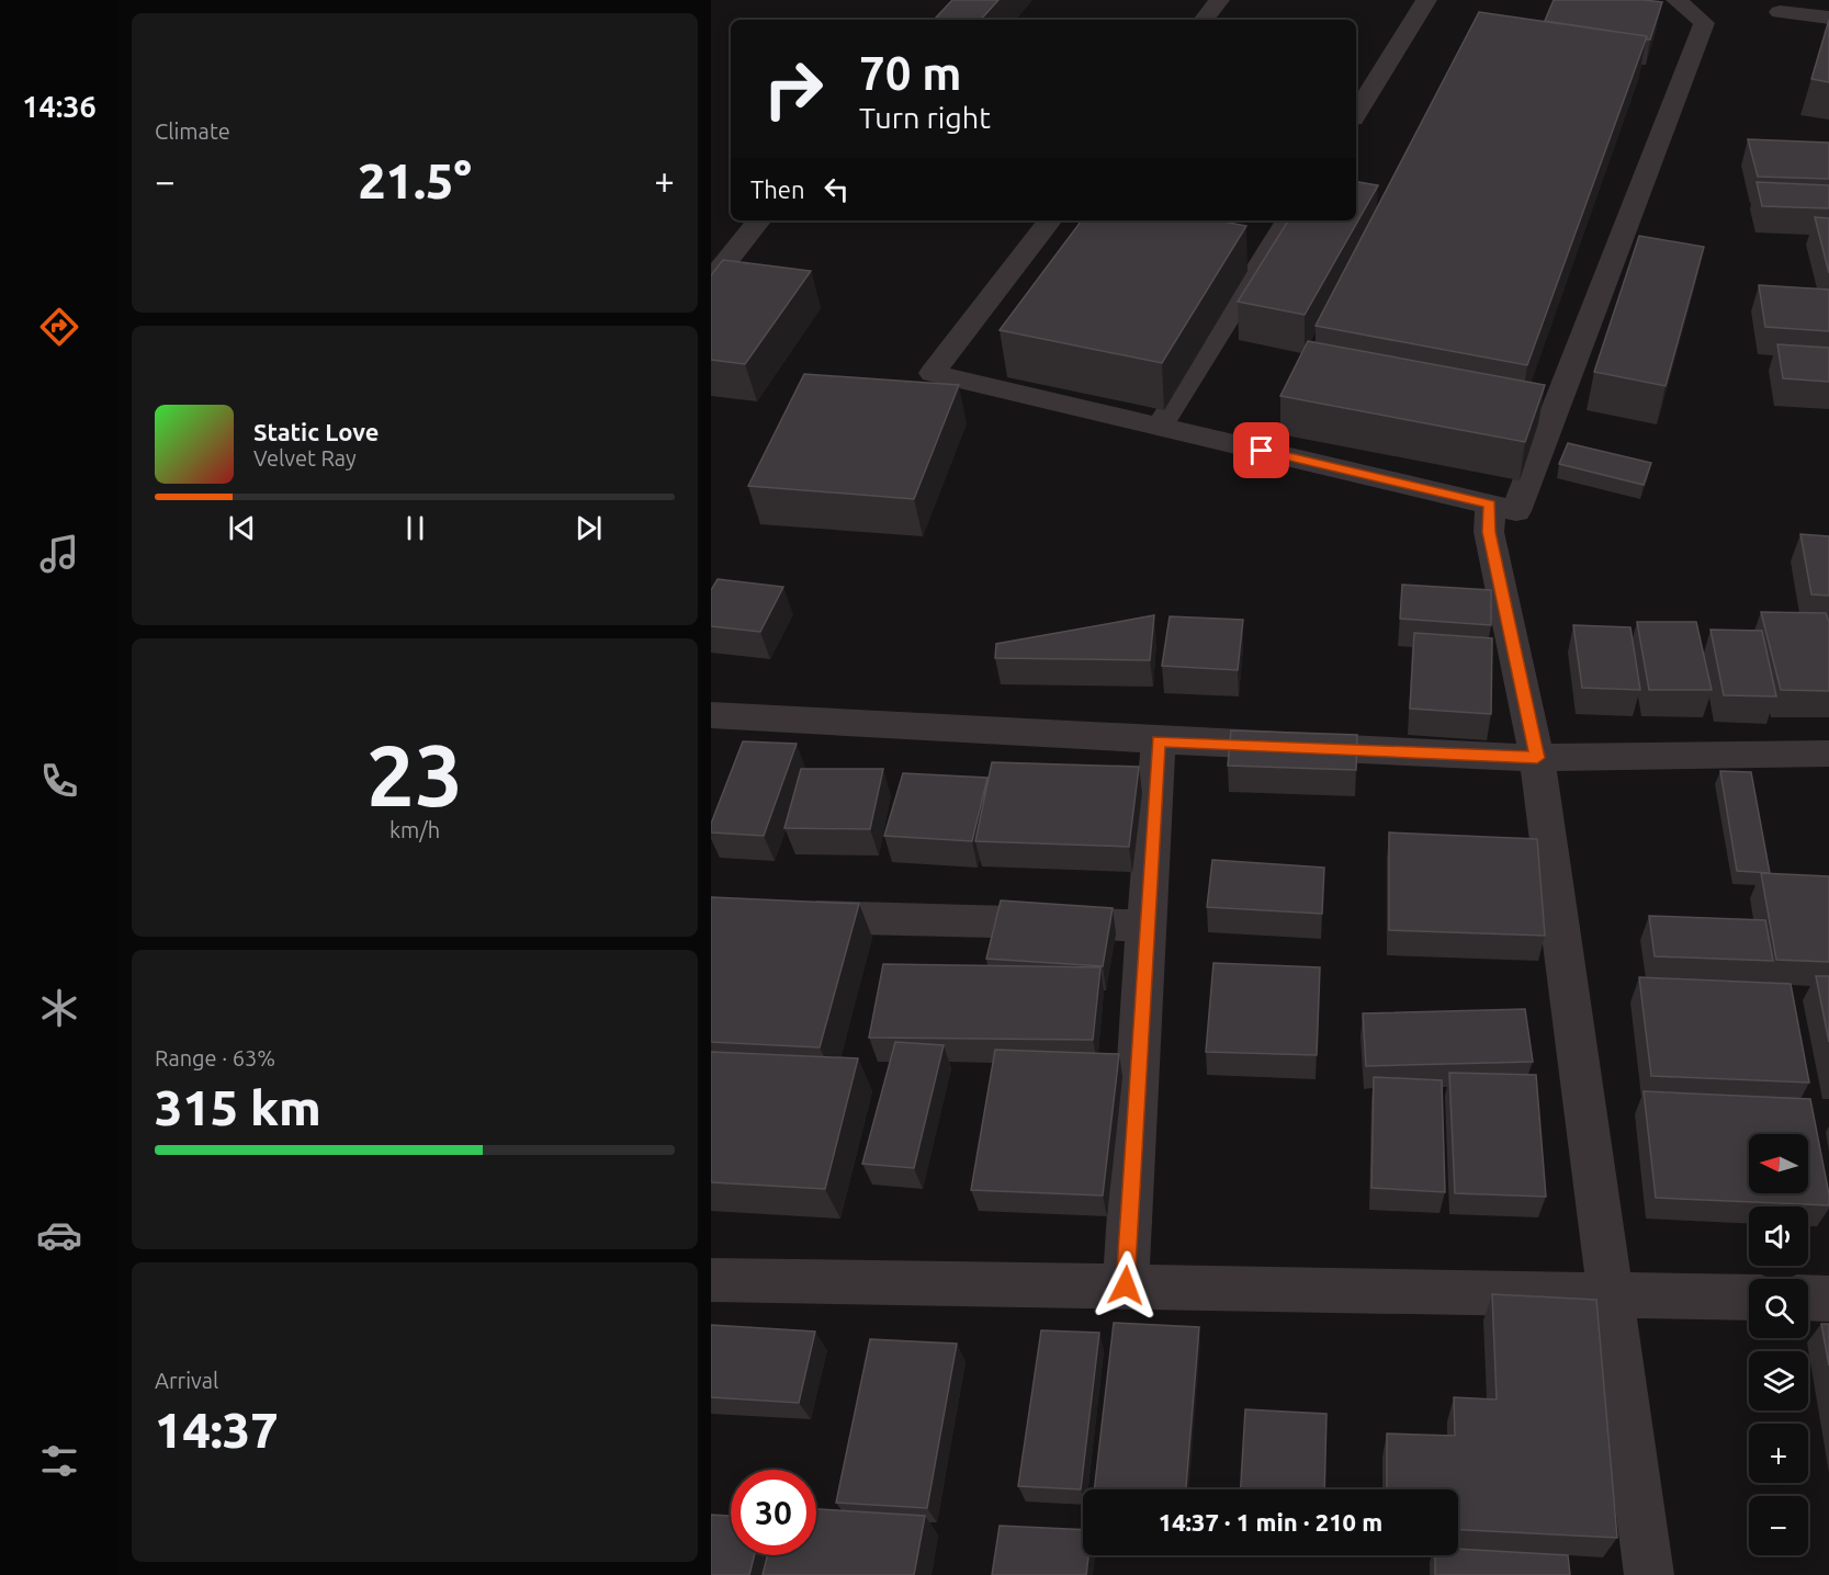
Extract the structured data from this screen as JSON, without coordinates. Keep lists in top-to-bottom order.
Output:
{
  "north": "left",
  "page": {
    "tabs": "14:36",
    "tile": [
      "Climate",
      ["23", "km/h"],
      ["Range · 63%", "315 km"],
      ["Arrival", "14:37"]
    ],
    "turn": ["70 m", "Turn right"],
    "heat": ["−", "21.5°", "+"],
    "then": "Then",
    "song": ["Static Love", "Velvet Ray"],
    "map_buttons": ["+", "−"],
    "limit": "30",
    "trip": "14:37 · 1 min · 210 m"
  }
}
